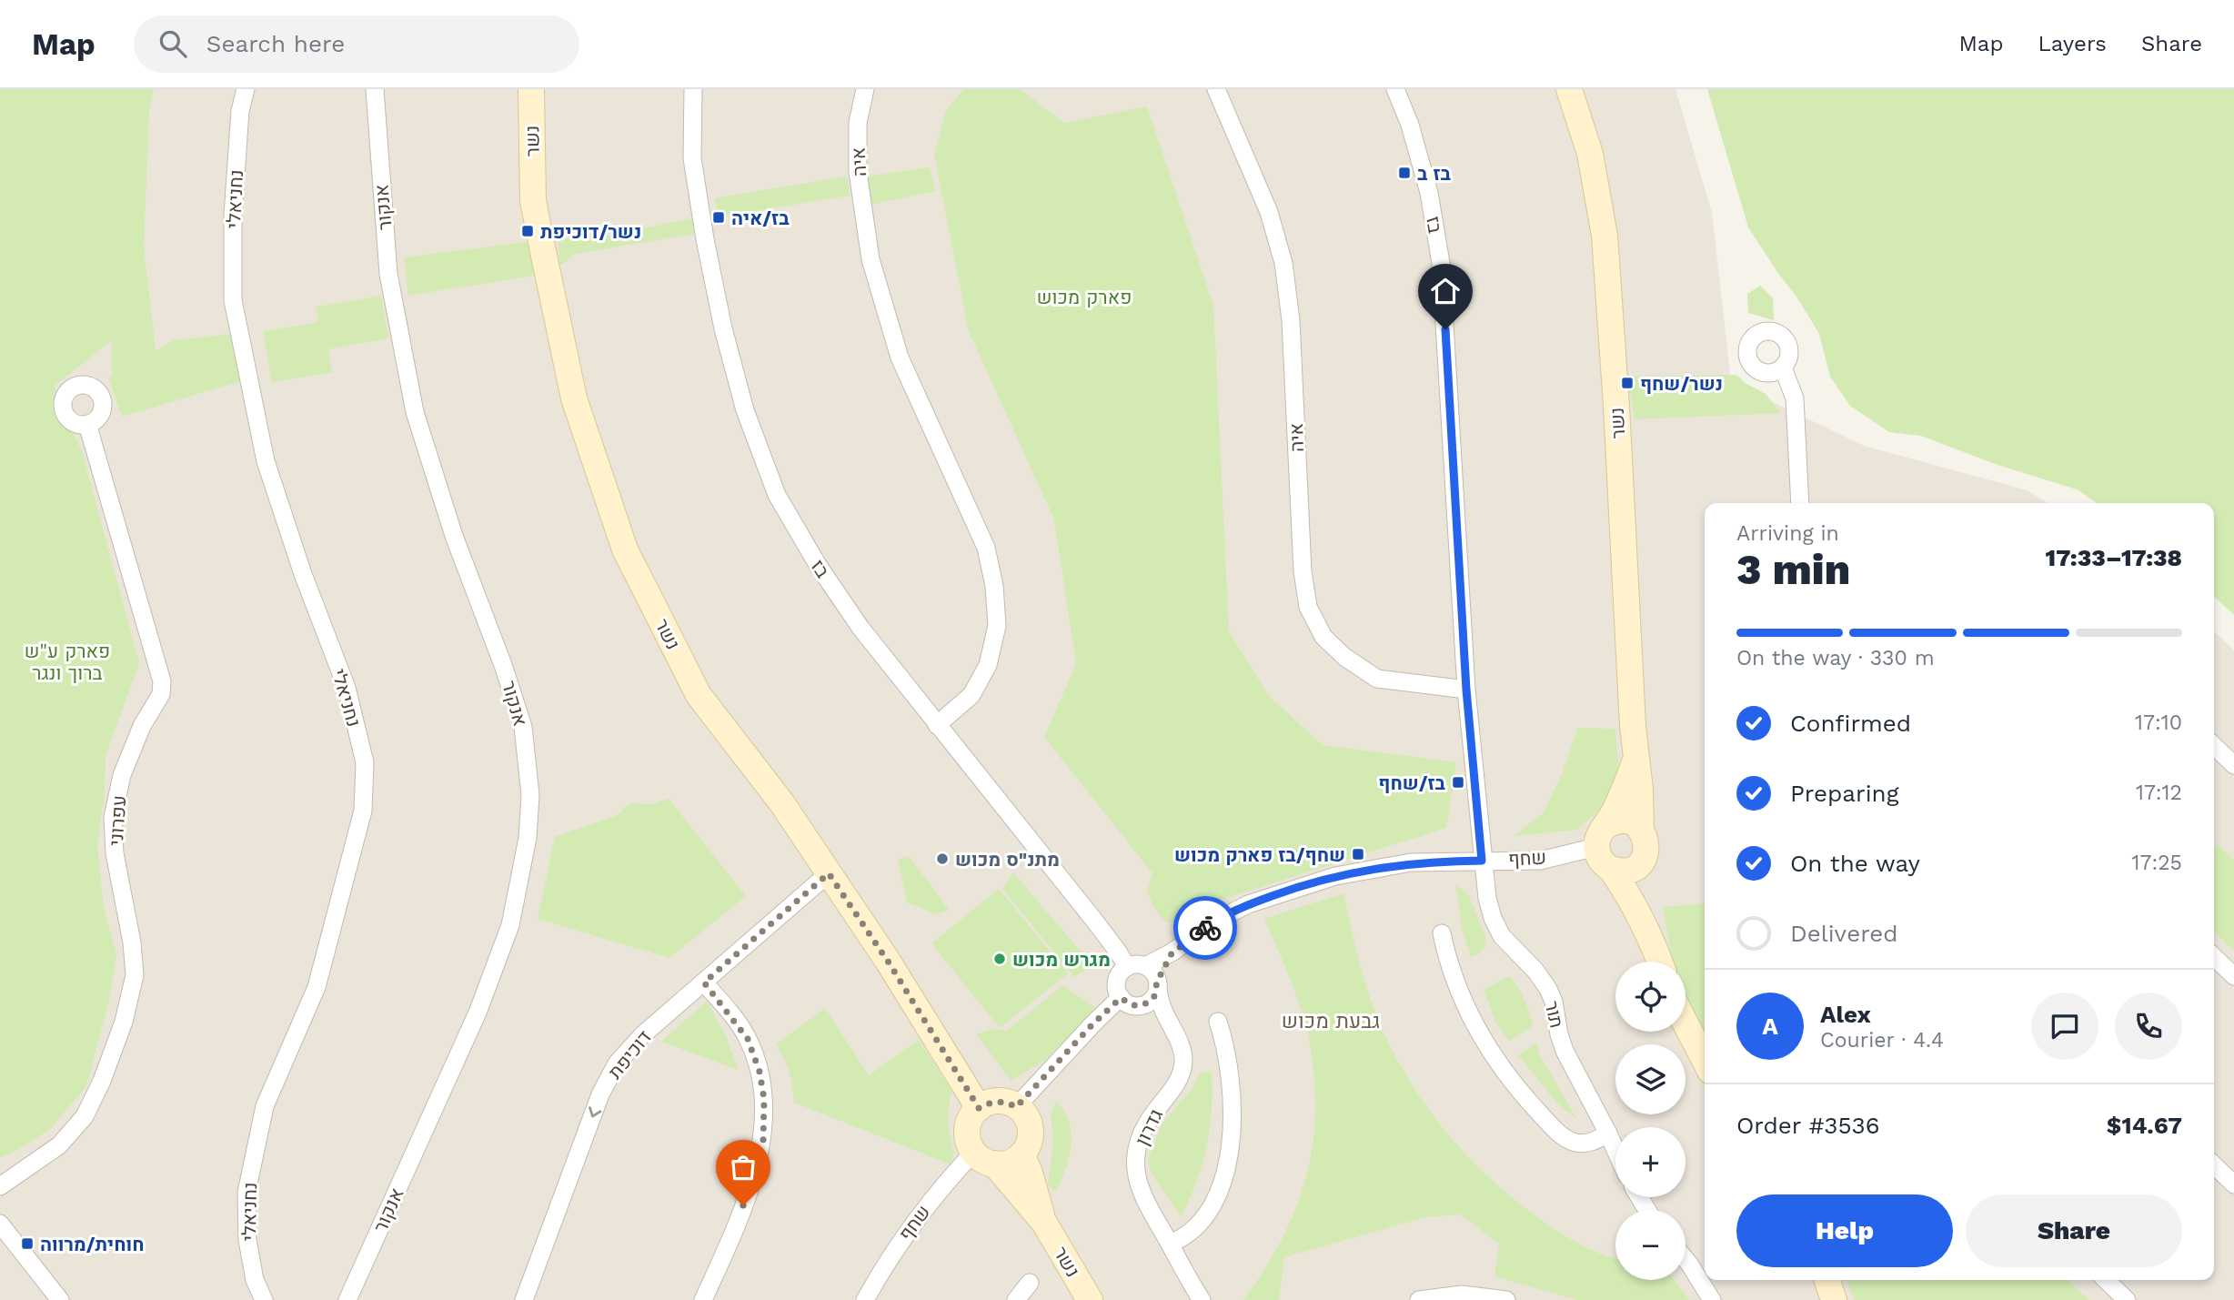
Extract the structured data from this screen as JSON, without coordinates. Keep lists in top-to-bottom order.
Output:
{
  "streets": {
    "street": [
      "נשר",
      "איה",
      "נחניאלי",
      "אנקור",
      "בז",
      "עפרוני",
      "שחף",
      "תור",
      "דוכיפת",
      "גדרון"
    ]
  },
  "crossings": [
    ["נשר", "שחף"],
    ["נשר", "דוכיפת"],
    ["איה", "בז"],
    ["בז", "שחף"],
    ["בז", "תור"],
    ["בז", "גדרון"],
    ["שחף", "תור"],
    ["שחף", "גדרון"]
  ],
  "one_way": ["דוכיפת"],
  "districts": ["גבעת מכוש"],
  "parks": ["פארק מכוש", "פארק ע\"ש ברוך ונגר"],
  "places": {
    "transit": [
      "בז ב",
      "בז/איה",
      "נשר/דוכיפת",
      "נשר/שחף",
      "בז/שחף",
      "שחף/בז פארק מכוש",
      "חוחית/מרווה"
    ],
    "other": ["מתנ\"ס מכוש", "מגרש מכוש"]
  },
  "page": {
    "header": "Map",
    "search": "Search here",
    "nav": ["Map", "Layers", "Share"],
    "heading": ["3 min", "Arriving in", "17:33–17:38"],
    "panel": [
      "Alex",
      "Courier · 4.4",
      "Order #3536",
      "$14.67"
    ],
    "bar": "On the way · 330 m",
    "list": [
      ["Confirmed", "17:10"],
      ["Preparing", "17:12"],
      ["On the way", "17:25"],
      "Delivered"
    ],
    "map_buttons": ["+", "−"],
    "round": "A",
    "buttons": ["Help", "Share"]
  }
}
